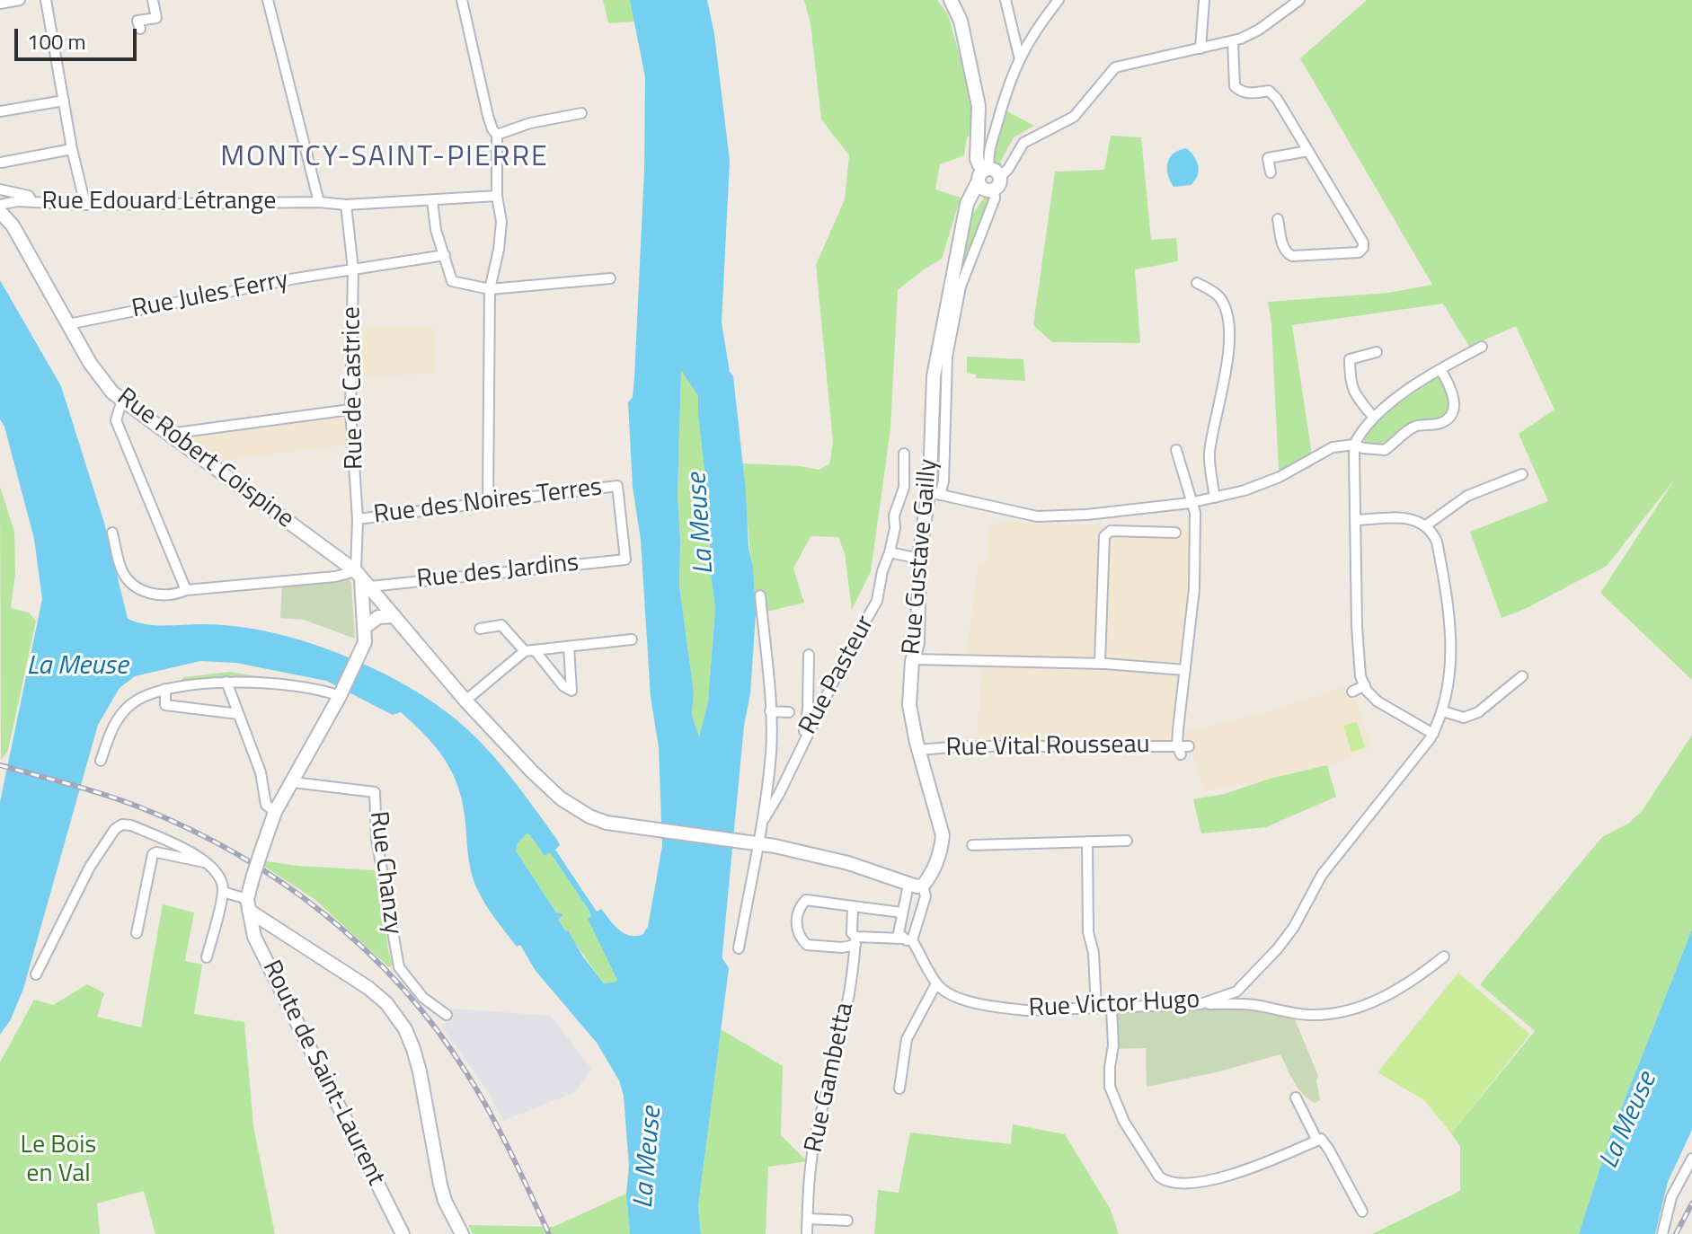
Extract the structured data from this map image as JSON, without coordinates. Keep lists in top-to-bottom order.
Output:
{
  "streets": {
    "street": [
      "Rue Edouard Létrange",
      "Rue Jules Ferry",
      "Rue de Castrice",
      "Rue Robert Coispine",
      "Rue des Noires Terres",
      "Rue Gustave Gailly",
      "Rue des Jardins",
      "Rue Pasteur",
      "Rue Vital Rousseau",
      "Rue Chanzy",
      "Rue Victor Hugo",
      "Route de Saint-Laurent",
      "Rue Gambetta"
    ]
  },
  "crossings": [
    ["Rue Edouard Létrange", "Rue de Castrice"],
    ["Rue Jules Ferry", "Rue de Castrice"],
    ["Rue Jules Ferry", "Rue Robert Coispine"],
    ["Rue de Castrice", "Rue Robert Coispine"],
    ["Rue de Castrice", "Rue des Noires Terres"],
    ["Rue de Castrice", "Rue des Jardins"],
    ["Rue Robert Coispine", "Rue Gustave Gailly"],
    ["Rue Robert Coispine", "Rue des Jardins"],
    ["Rue des Noires Terres", "Rue des Jardins"],
    ["Rue Gustave Gailly", "Rue Vital Rousseau"]
  ],
  "districts": ["MONTCY-SAINT-PIERRE"],
  "water": ["La Meuse"],
  "parks": ["Le Bois en Val"],
  "scale_bar": "100 m"
}
